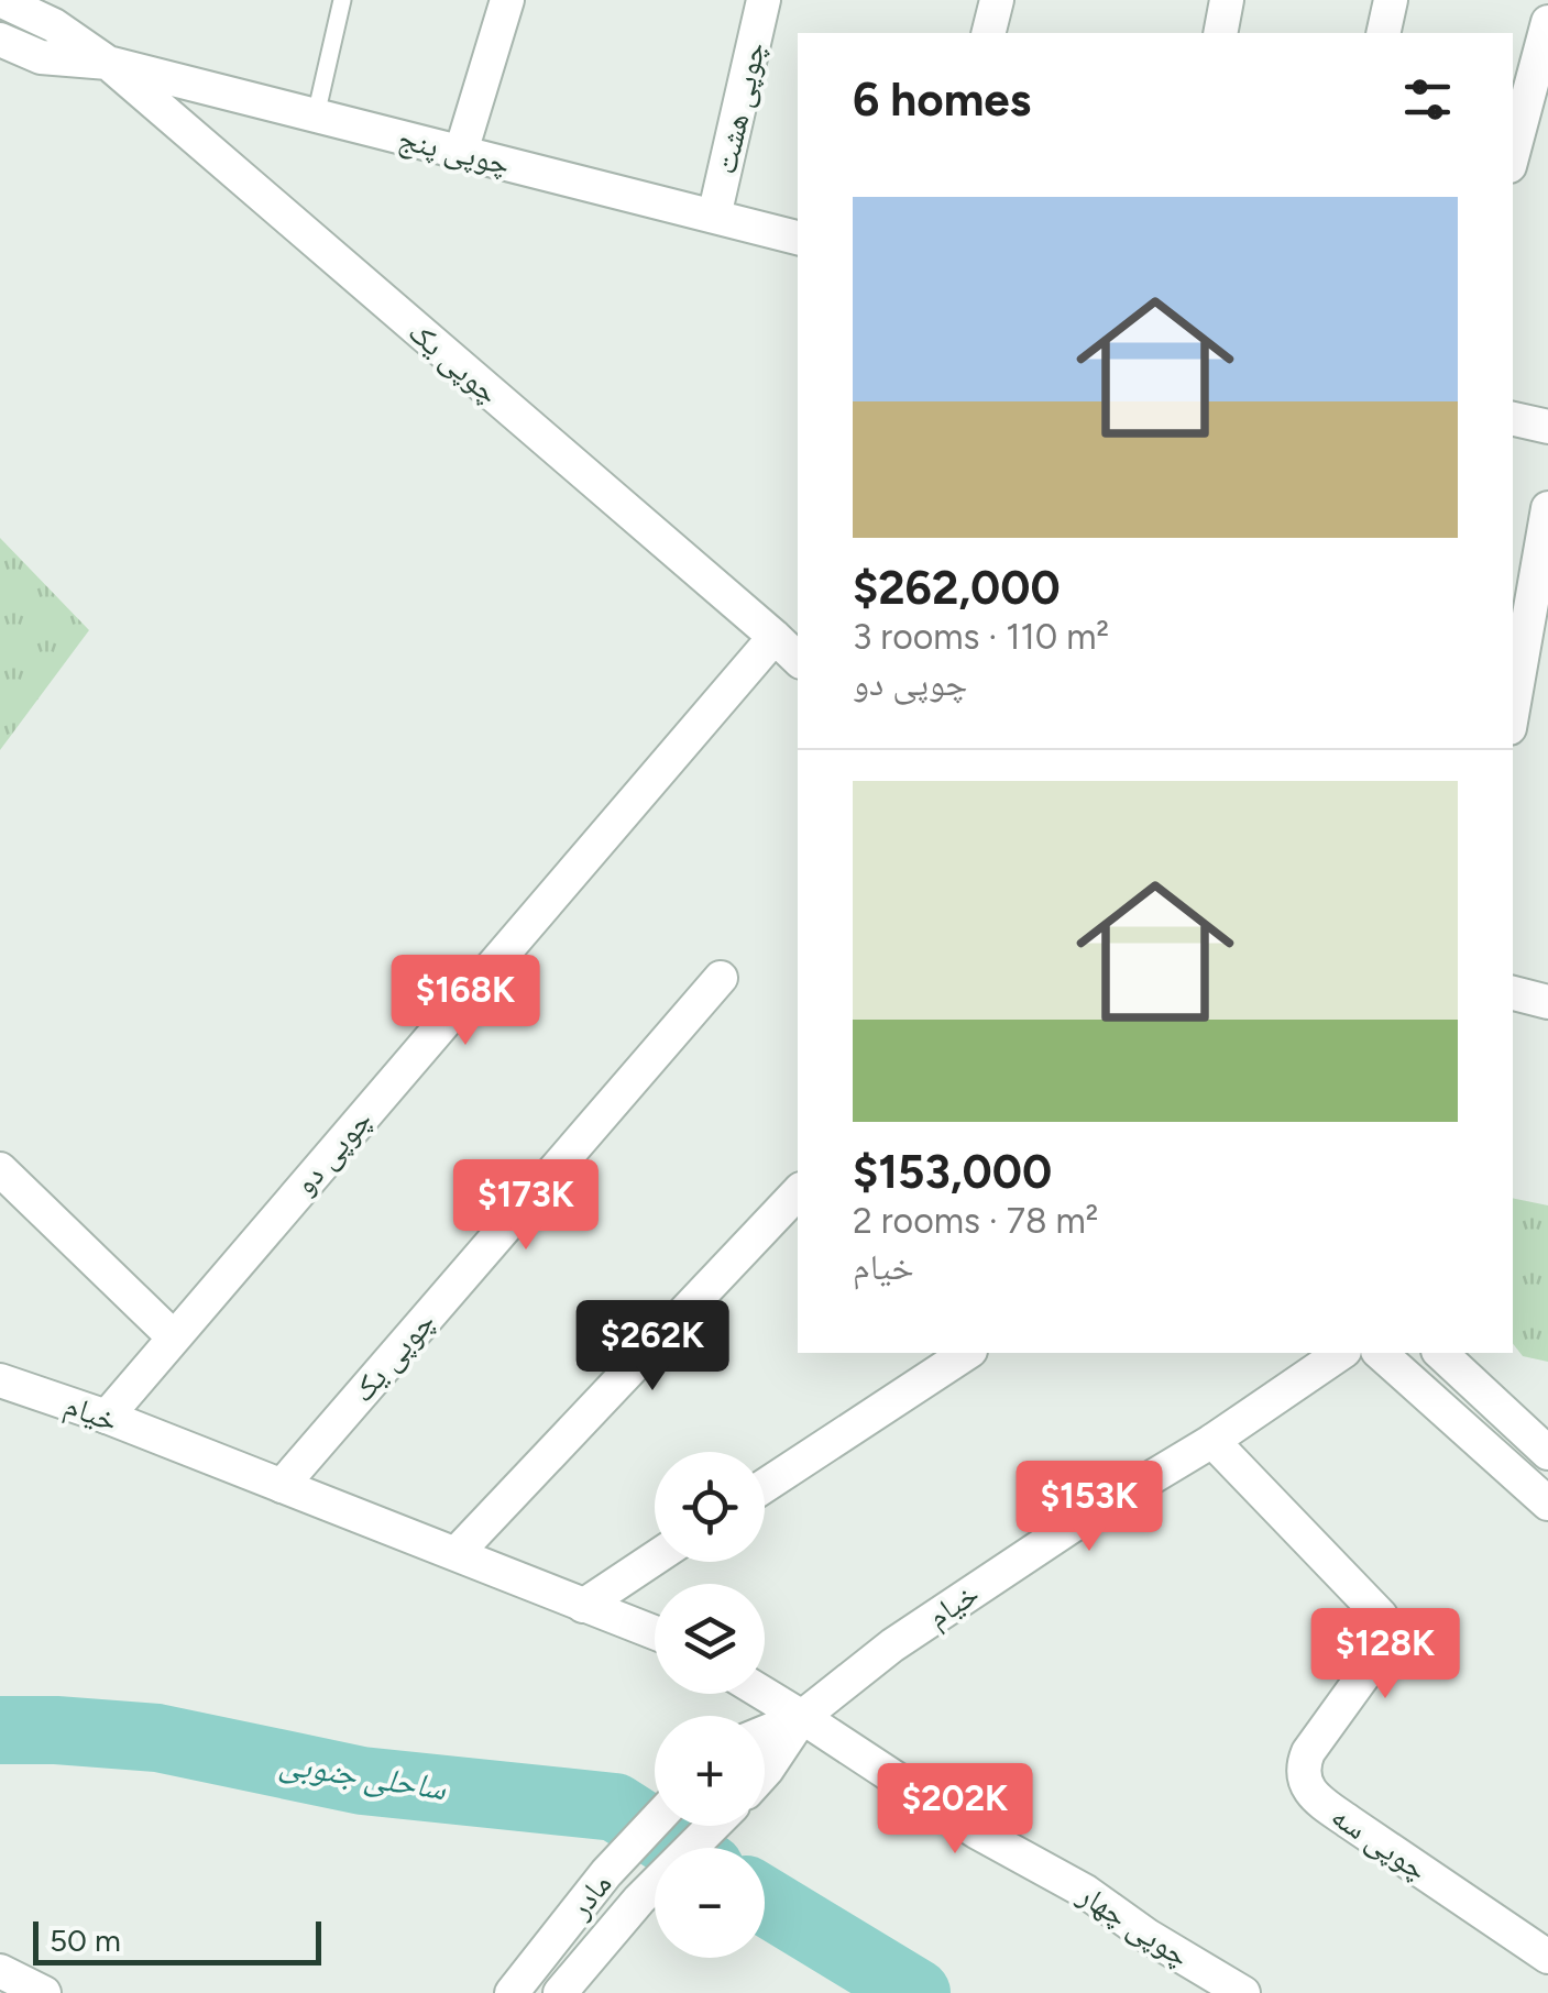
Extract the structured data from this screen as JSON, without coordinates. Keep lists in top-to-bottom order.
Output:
{
  "streets": {
    "street": [
      "چوپی هشت",
      "چوپی پنج",
      "چوپی یک",
      "چوپی دو",
      "خیام",
      "چوپی سه",
      "مادر",
      "چوپی چهار"
    ]
  },
  "crossings": [
    ["چوپی هشت", "چوپی پنج"],
    ["چوپی پنج", "چوپی یک"],
    ["چوپی یک", "چوپی دو"],
    ["چوپی یک", "خیام"],
    ["چوپی دو", "خیام"],
    ["خیام", "چوپی سه"],
    ["خیام", "چوپی چهار"]
  ],
  "water": ["ساحلی جنوبی"],
  "scale_bar": "50 m",
  "page": {
    "heading": "6 homes",
    "list": [
      {
        "name": "$262,000",
        "note": "3 rooms · 110 m² · چوپی دو"
      },
      {
        "name": "$153,000",
        "note": "2 rooms · 78 m² · خیام"
      }
    ],
    "price": [
      "$168K",
      "$173K",
      "$262K",
      "$153K",
      "$128K",
      "$202K"
    ],
    "map_buttons": ["+", "−"],
    "scale": "50 m"
  }
}
